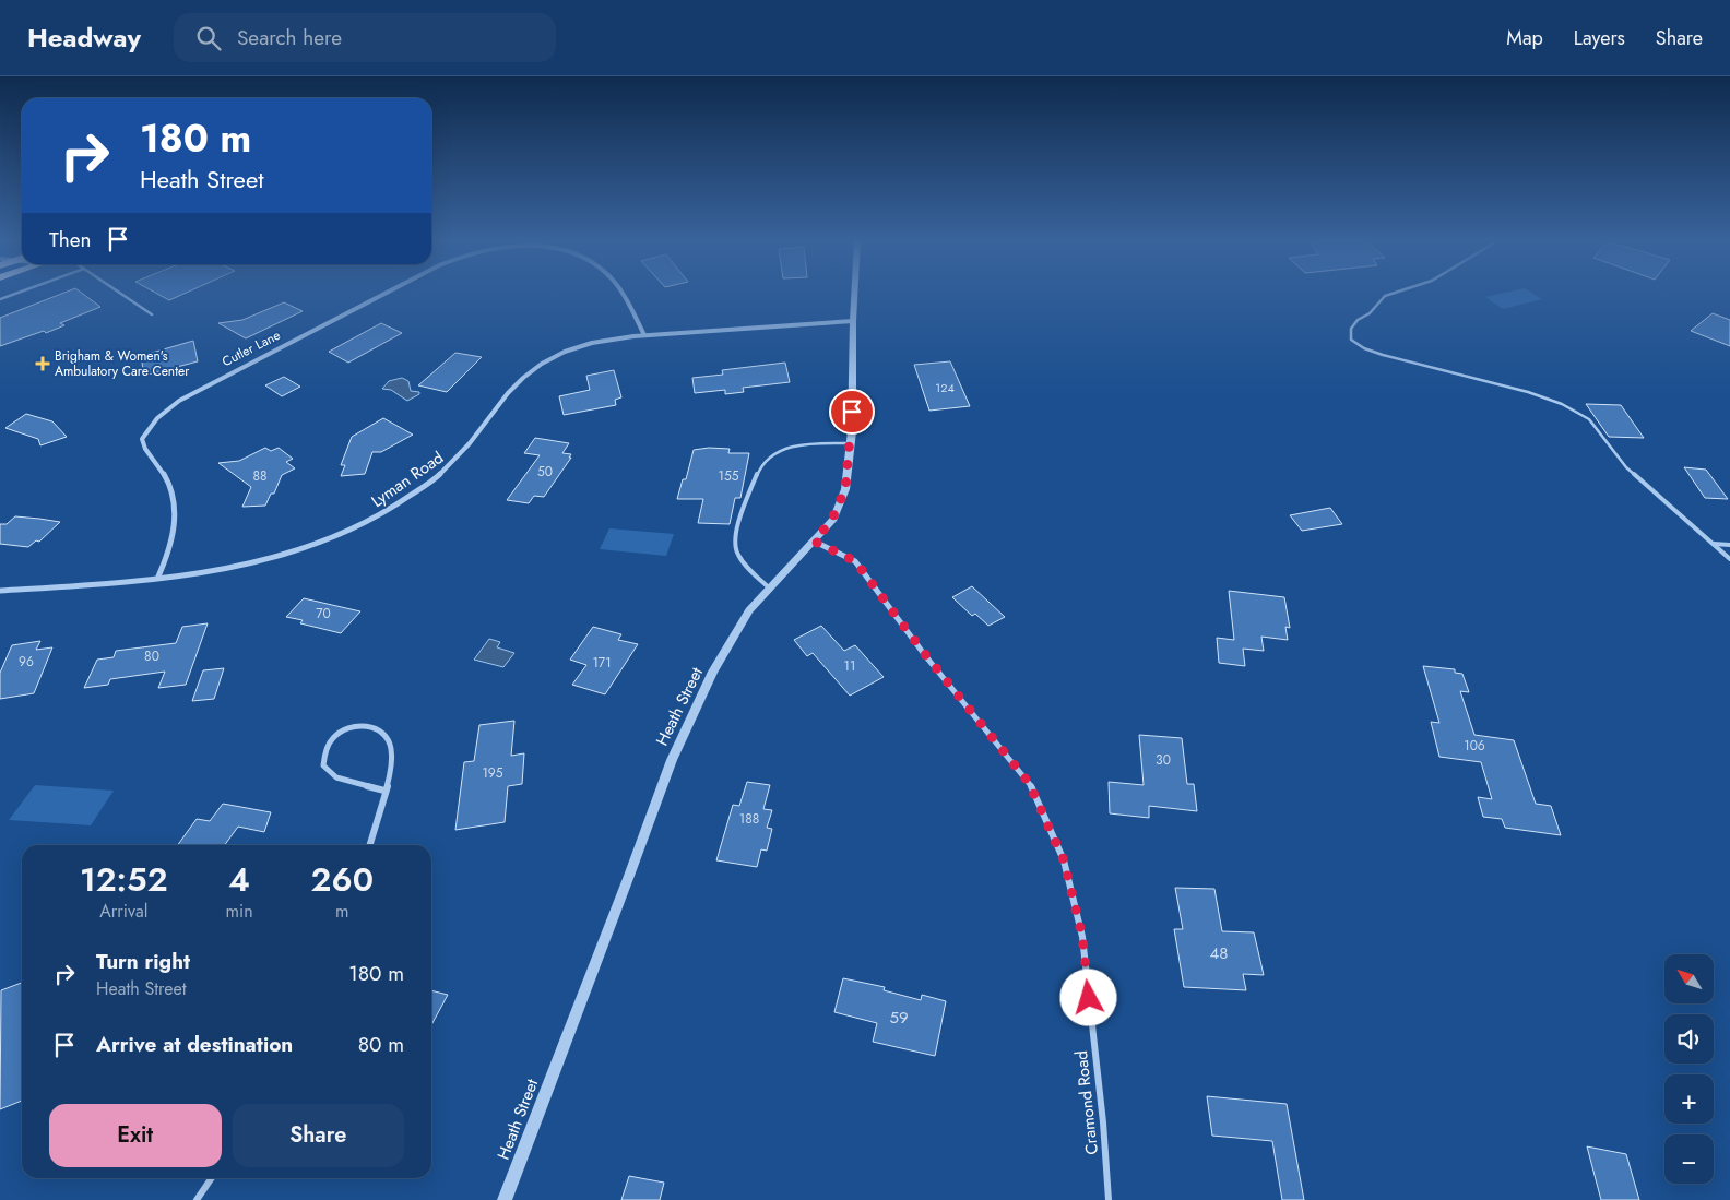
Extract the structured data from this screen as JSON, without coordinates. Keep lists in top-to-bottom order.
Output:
{
  "streets": {
    "street": [
      "Cutler Lane",
      "Lyman Road",
      "Heath Street",
      "Cramond Road"
    ]
  },
  "crossings": [
    ["Cutler Lane", "Lyman Road"],
    ["Lyman Road", "Heath Street"],
    ["Heath Street", "Cramond Road"]
  ],
  "places": {
    "health": ["Brigham & Women's Ambulatory Care Center"]
  },
  "house_numbers": [
    "124",
    "50",
    "88",
    "155",
    "70",
    "80",
    "96",
    "171",
    "11",
    "106",
    "30",
    "195",
    "188",
    "48",
    "59"
  ],
  "north": "top left",
  "page": {
    "header": "Headway",
    "search": "Search here",
    "nav": ["Map", "Layers", "Share"],
    "turn": ["180 m", "Heath Street"],
    "then": "Then",
    "eta": [
      "12:52",
      "Arrival",
      "4",
      "min",
      "260",
      "m"
    ],
    "list": [
      {
        "name": "Turn right",
        "note": "Heath Street",
        "value": "180 m"
      },
      {
        "name": "Arrive at destination",
        "value": "80 m"
      }
    ],
    "map_buttons": ["+", "−"],
    "buttons": ["Exit", "Share"]
  }
}
